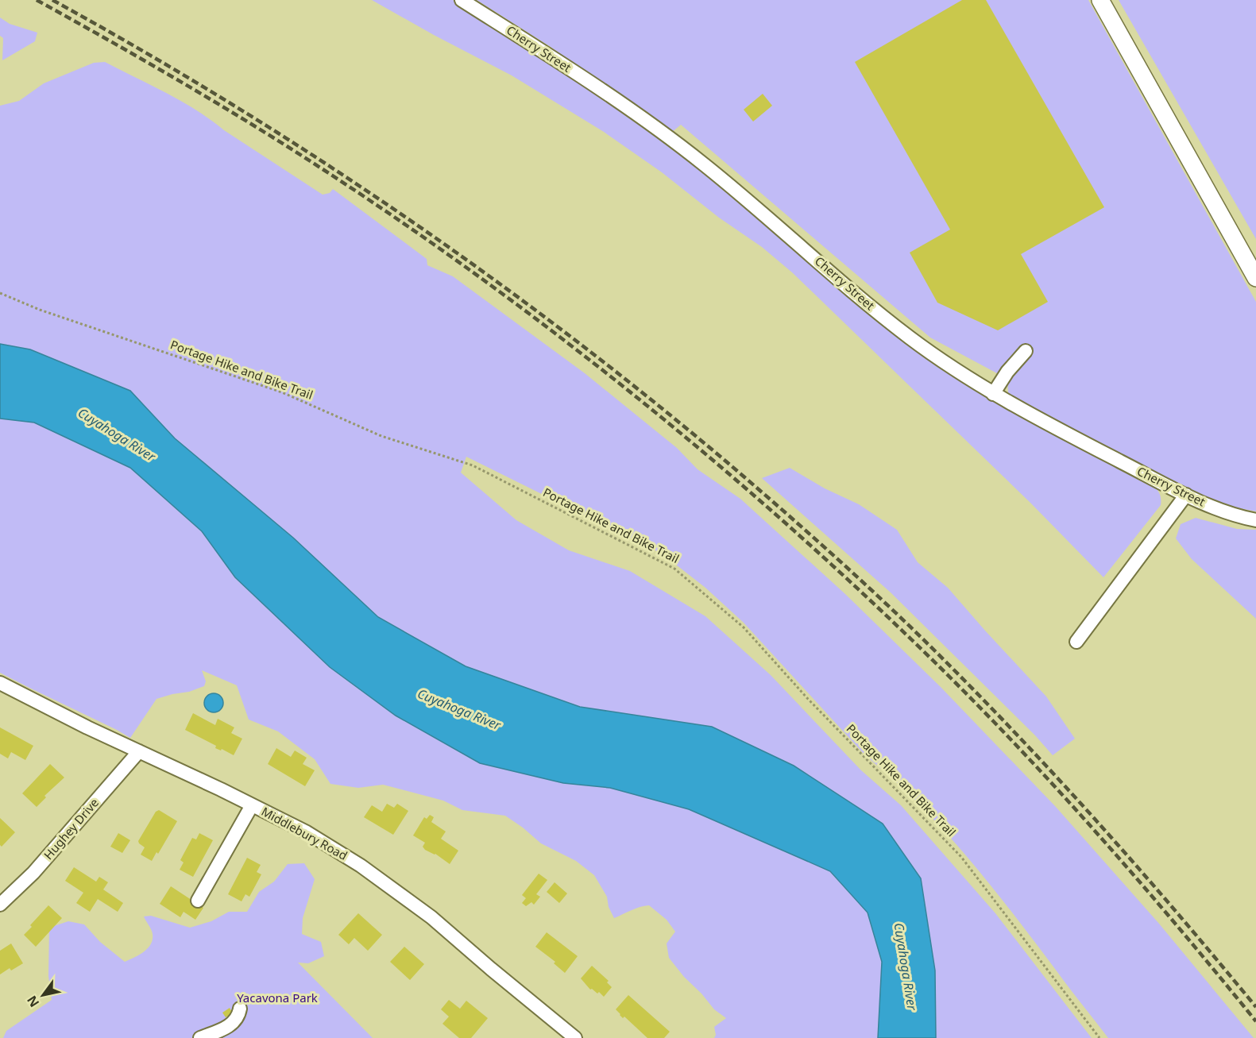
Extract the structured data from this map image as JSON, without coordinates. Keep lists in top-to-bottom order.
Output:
{
  "streets": {
    "street": ["Cherry Street", "Hughey Drive", "Middlebury Road"],
    "path": ["Portage Hike and Bike Trail"]
  },
  "crossings": [
    ["Hughey Drive", "Middlebury Road"]
  ],
  "water": ["Cuyahoga River"],
  "parks": ["Yacavona Park"],
  "north": "bottom left"
}
